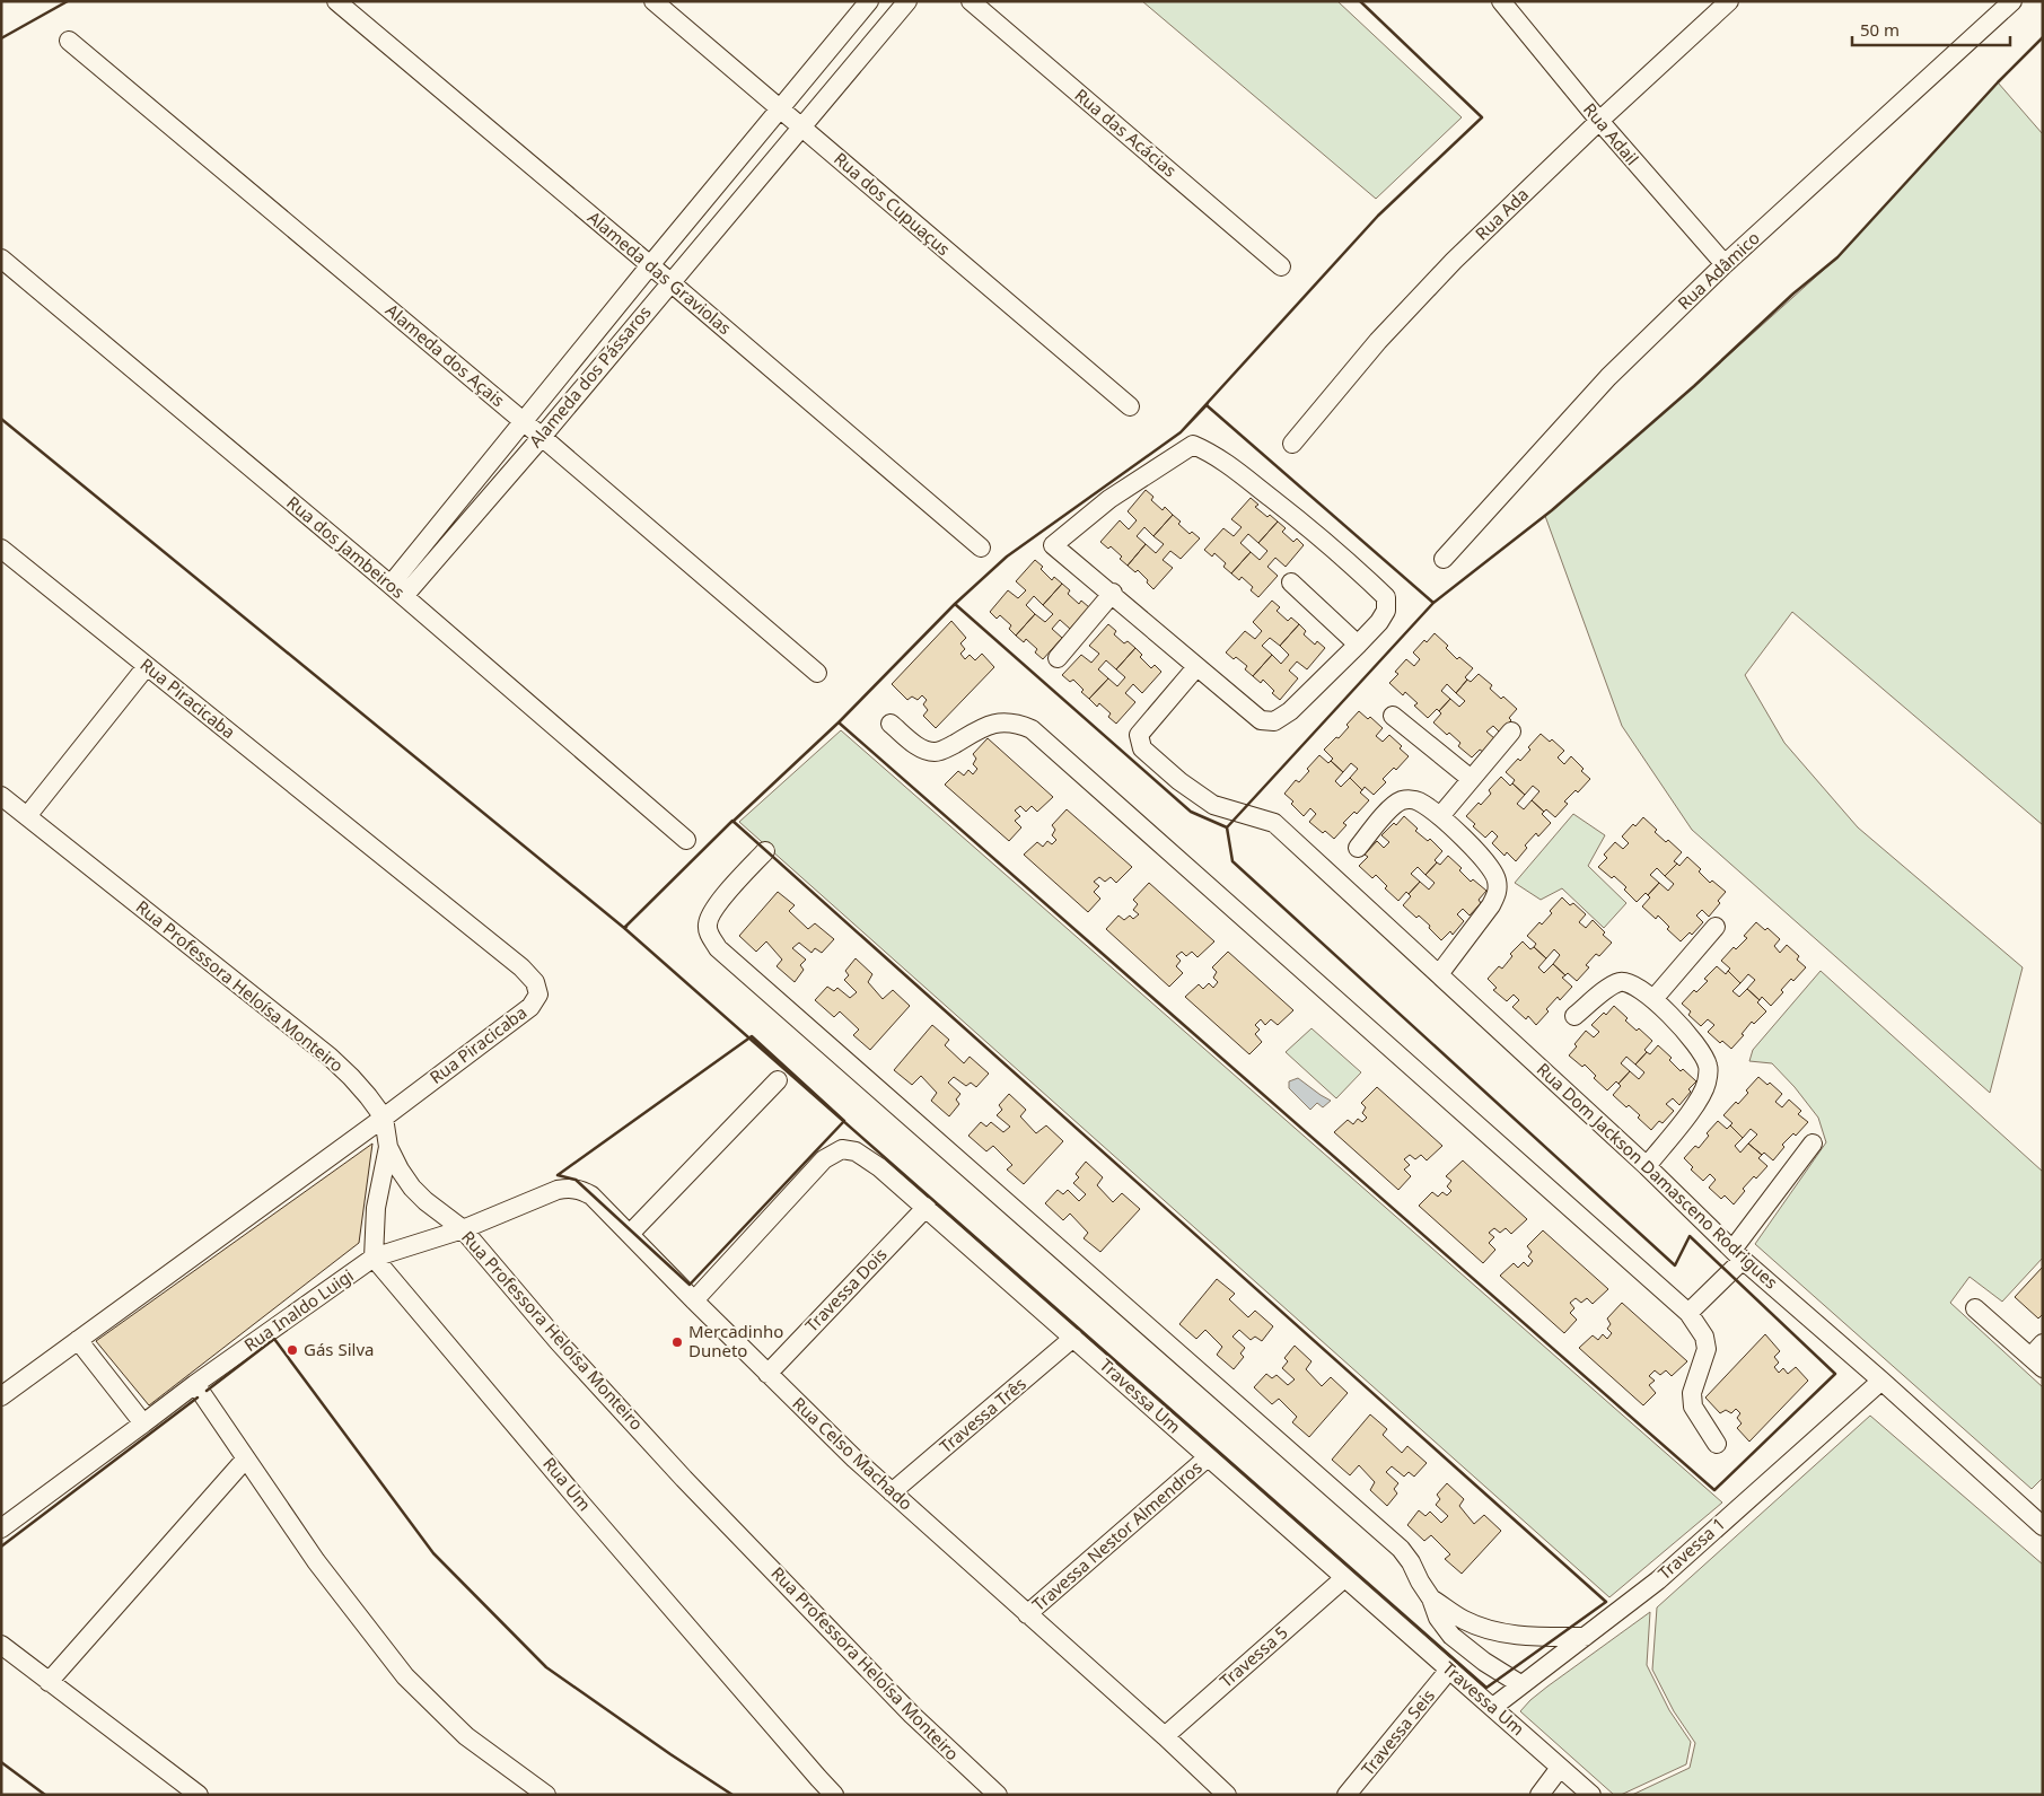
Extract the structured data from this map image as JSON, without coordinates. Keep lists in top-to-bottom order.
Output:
{
  "streets": {
    "street": [
      "Rua das Acácias",
      "Rua Adail",
      "Rua dos Cupuaçus",
      "Rua Ada",
      "Rua Adâmico",
      "Alameda das Graviolas",
      "Alameda dos Açais",
      "Alameda dos Pássaros",
      "Rua dos Jambeiros",
      "Rua Piracicaba",
      "Rua Professora Heloísa Monteiro",
      "Rua Dom Jackson Damasceno Rodrigues",
      "Travessa Dois",
      "Rua Inaldo Luigi",
      "Travessa Um",
      "Travessa Três",
      "Rua Celso Machado",
      "Rua Um",
      "Travessa Nestor Almendros",
      "Travessa 1",
      "Travessa 5",
      "Travessa Seis"
    ]
  },
  "crossings": [
    ["Rua Adail", "Rua Ada"],
    ["Rua Adail", "Rua Adâmico"],
    ["Rua dos Cupuaçus", "Alameda dos Pássaros"],
    ["Alameda das Graviolas", "Alameda dos Pássaros"],
    ["Alameda dos Açais", "Alameda dos Pássaros"],
    ["Alameda dos Pássaros", "Rua dos Jambeiros"],
    ["Rua Piracicaba", "Rua Professora Heloísa Monteiro"],
    ["Rua Professora Heloísa Monteiro", "Rua Inaldo Luigi"],
    ["Rua Professora Heloísa Monteiro", "Rua Celso Machado"],
    ["Rua Dom Jackson Damasceno Rodrigues", "Travessa 1"],
    ["Travessa Dois", "Travessa Um"],
    ["Travessa Dois", "Rua Celso Machado"],
    ["Rua Inaldo Luigi", "Rua Celso Machado"],
    ["Rua Inaldo Luigi", "Rua Um"],
    ["Travessa Um", "Travessa Três"],
    ["Travessa Um", "Rua Celso Machado"],
    ["Travessa Um", "Travessa Nestor Almendros"],
    ["Travessa Um", "Travessa 1"],
    ["Travessa Um", "Travessa 5"],
    ["Travessa Um", "Travessa Seis"],
    ["Travessa Três", "Rua Celso Machado"],
    ["Rua Celso Machado", "Travessa Nestor Almendros"],
    ["Rua Celso Machado", "Travessa 5"]
  ],
  "places": ["Mercadinho Duneto", "Gás Silva"],
  "scale_bar": "50 m"
}
